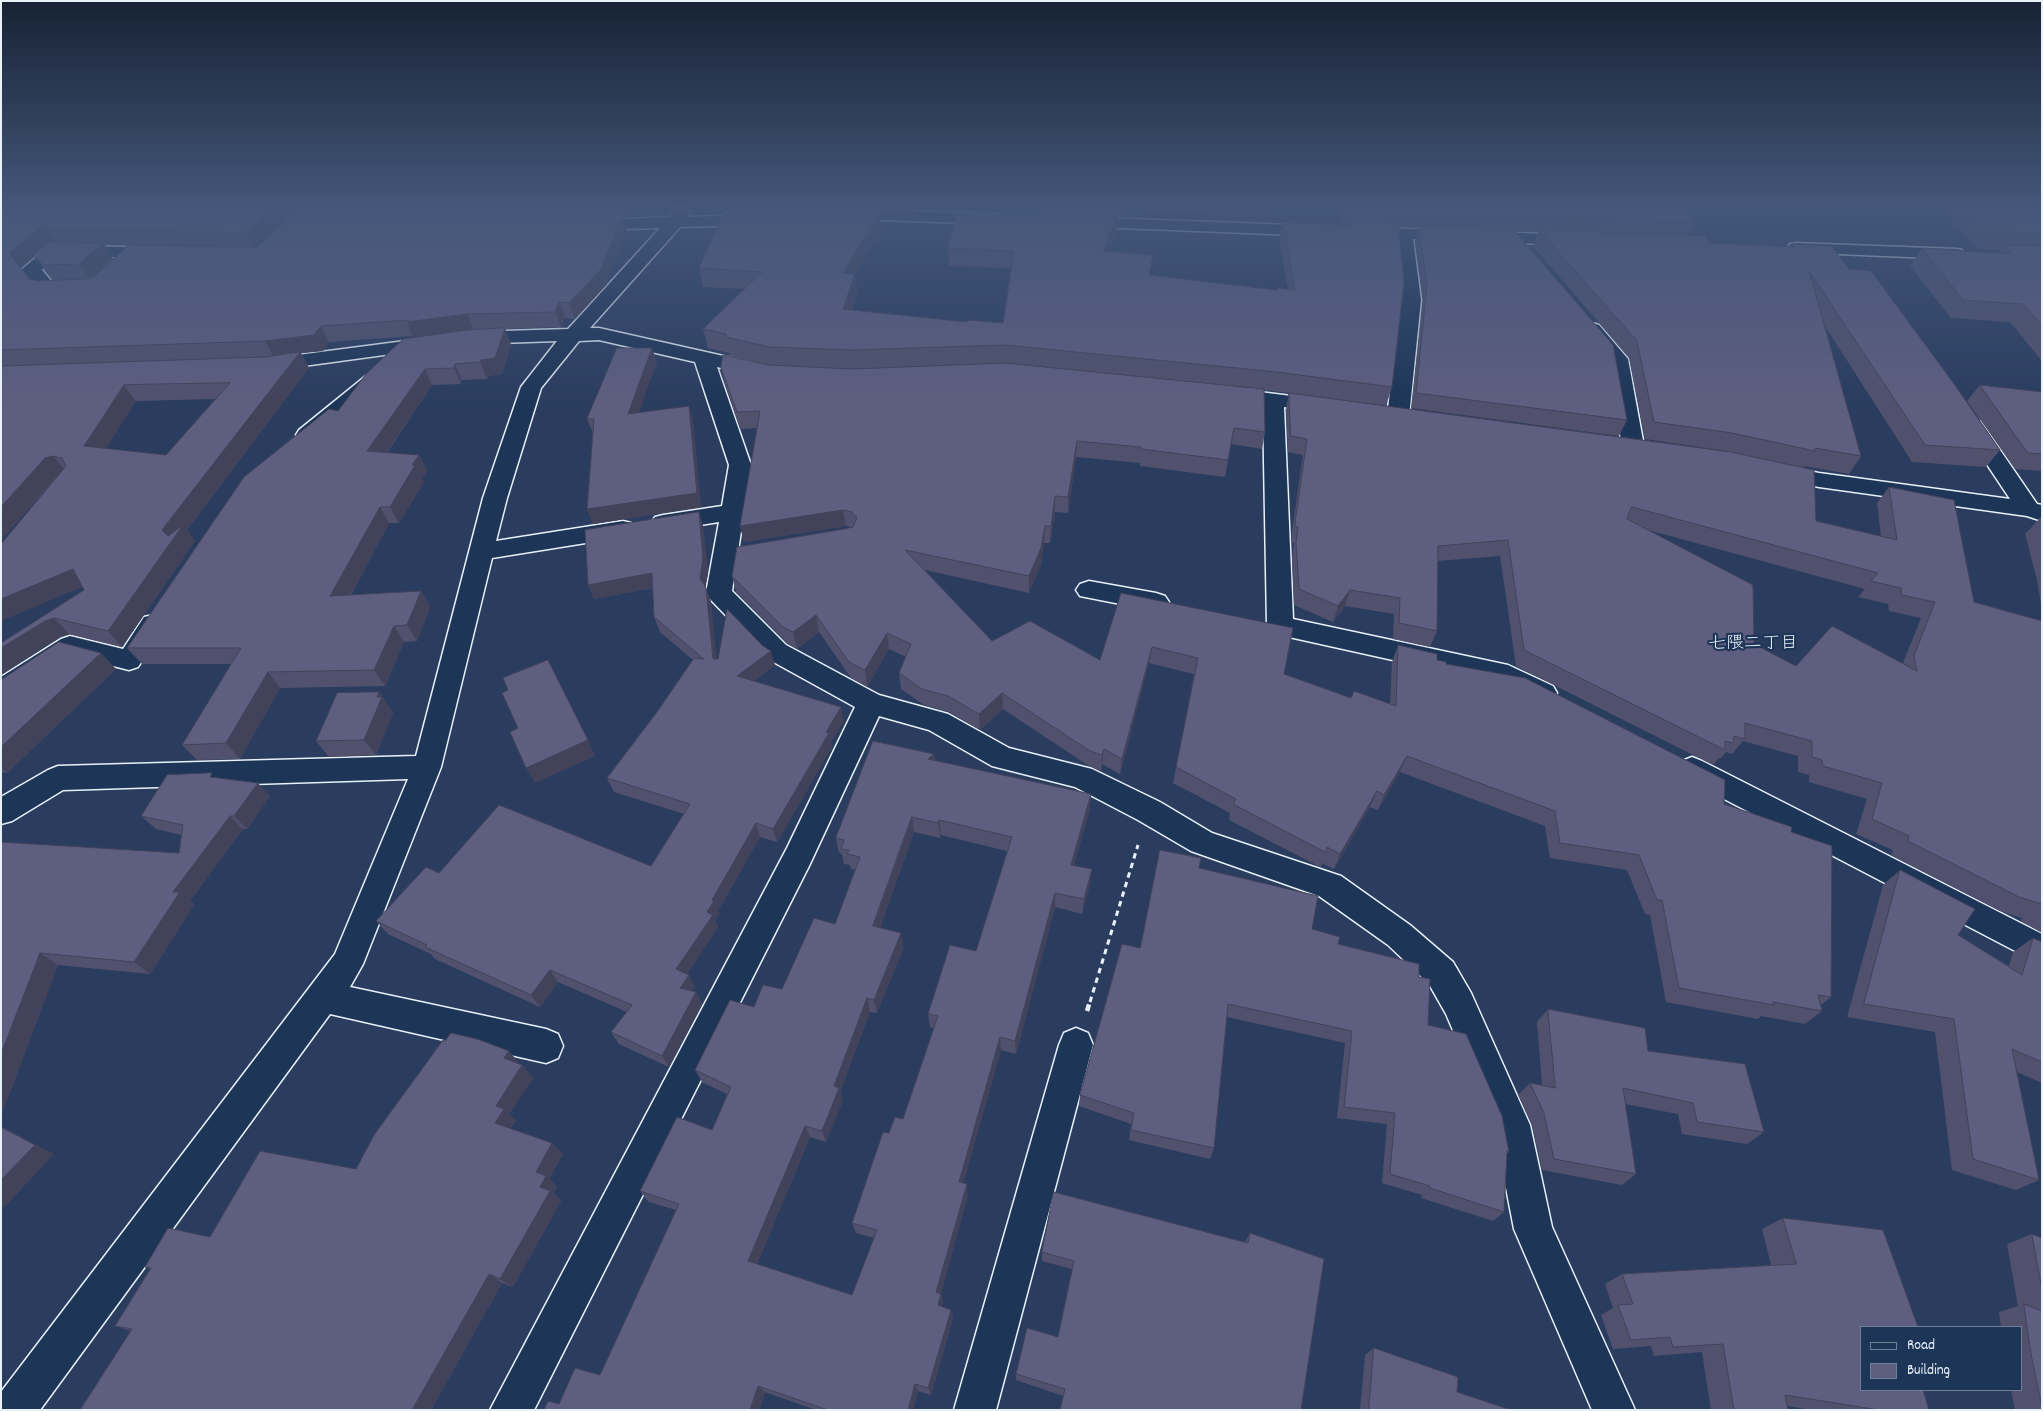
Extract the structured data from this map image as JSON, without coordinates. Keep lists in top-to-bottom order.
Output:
{
  "districts": ["七隈二丁目"],
  "legend": ["Road", "Building"]
}
